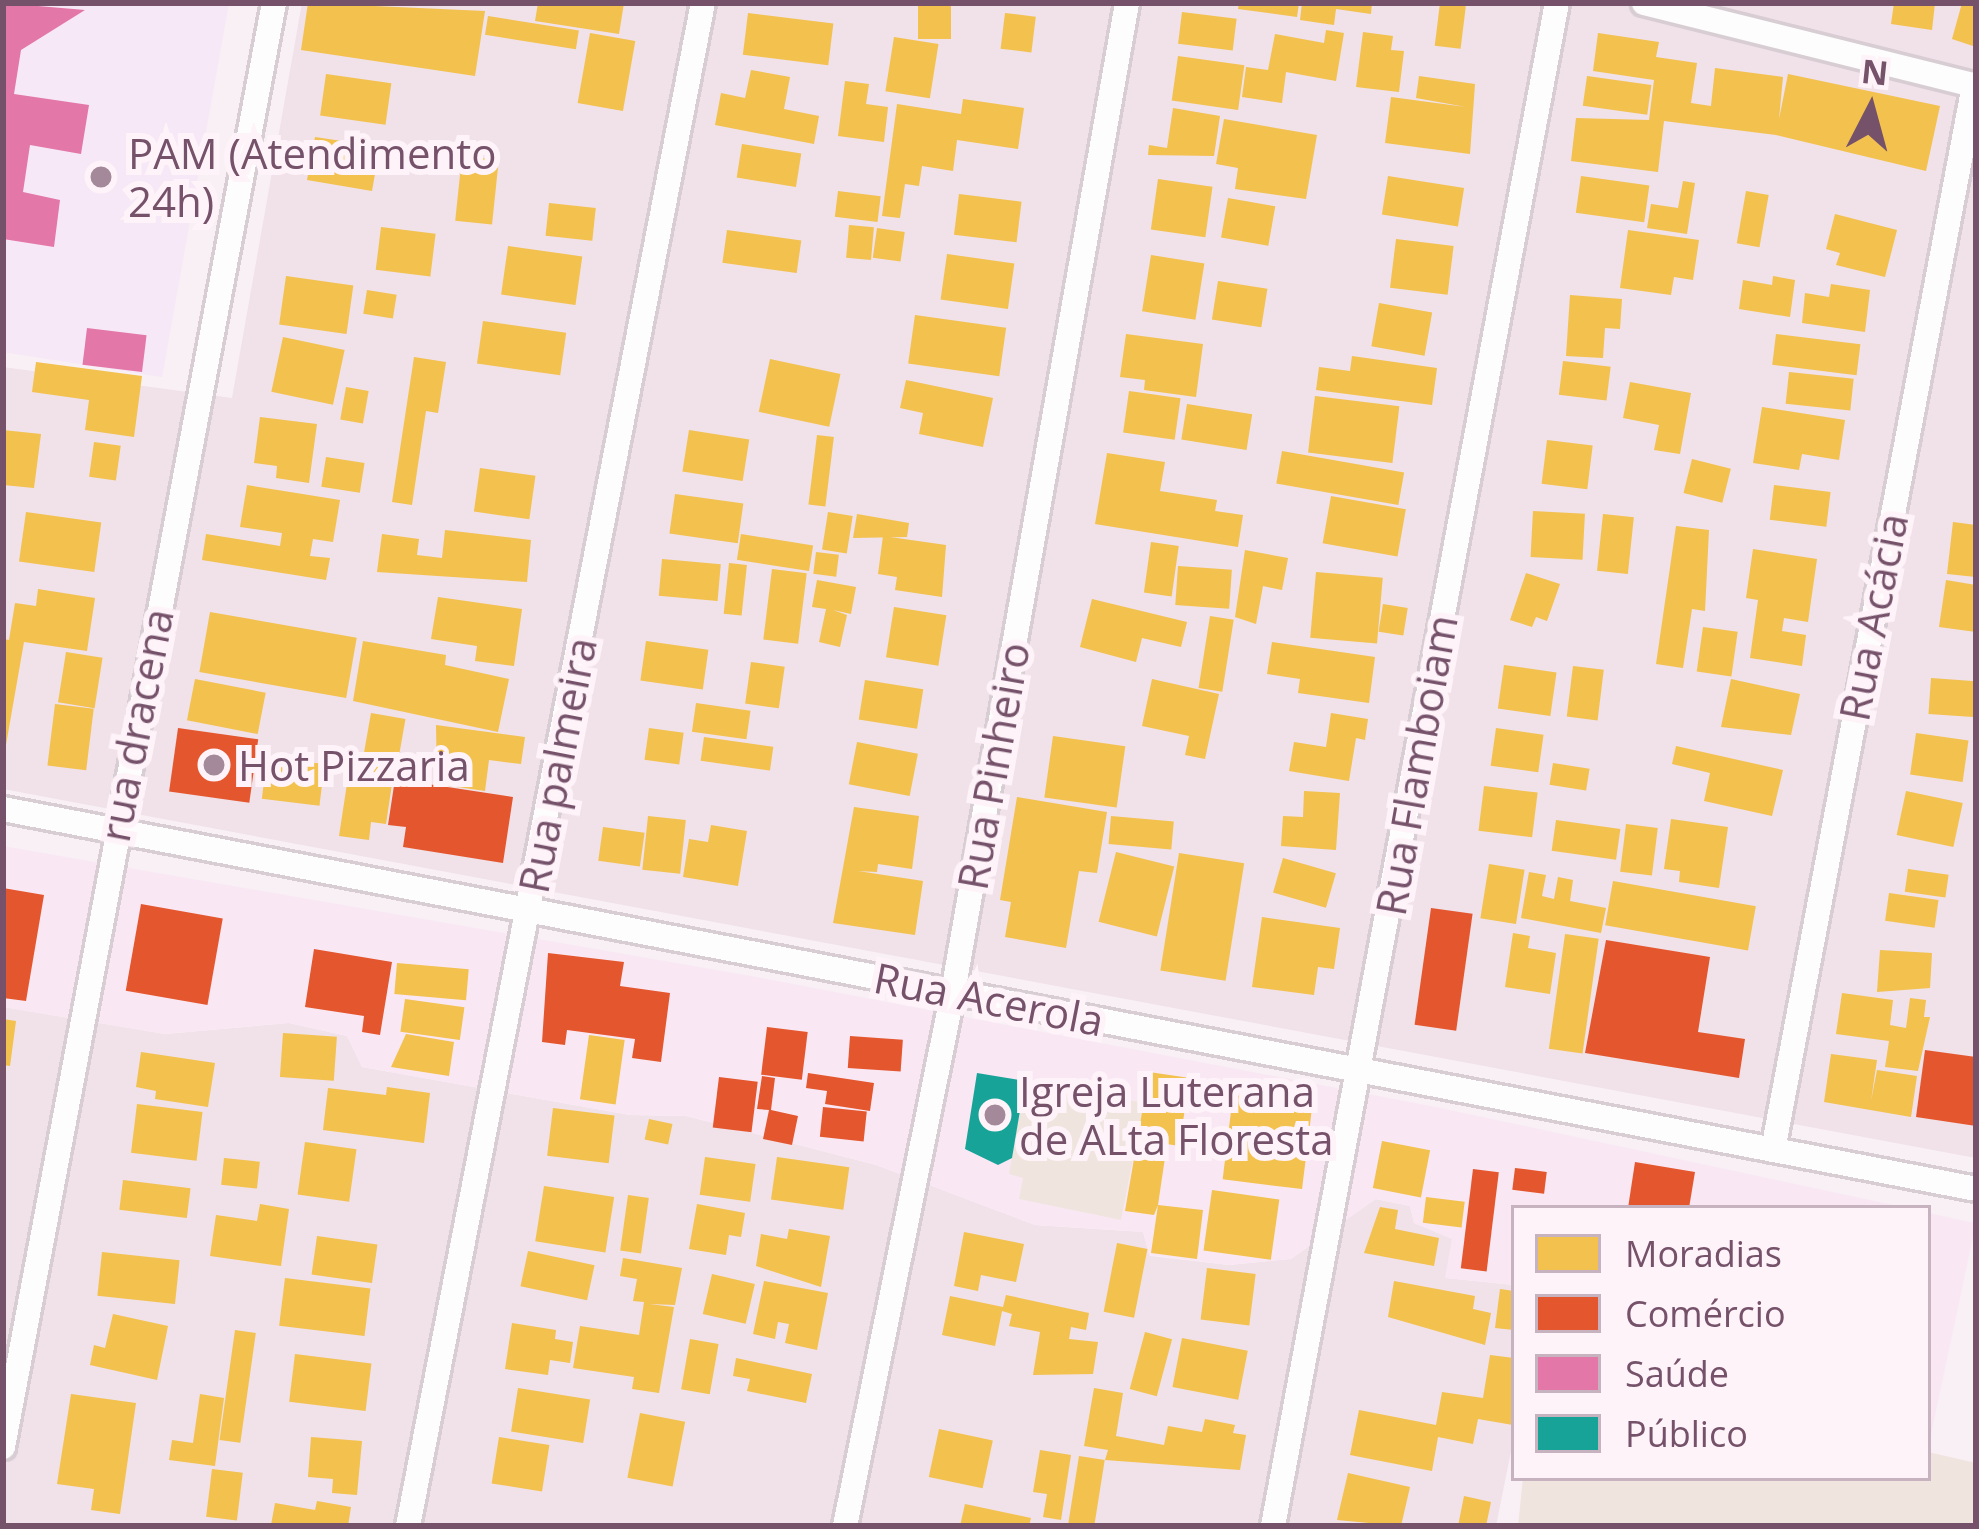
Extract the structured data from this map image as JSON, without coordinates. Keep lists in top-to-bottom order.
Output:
{
  "streets": {
    "street": [
      "Rua Acácia",
      "rua dracena",
      "Rua palmeira",
      "Rua Flamboiam",
      "Rua Pinheiro",
      "Rua Acerola"
    ]
  },
  "crossings": [
    ["Rua Acácia", "Rua Acerola"],
    ["rua dracena", "Rua Acerola"],
    ["Rua palmeira", "Rua Acerola"],
    ["Rua Flamboiam", "Rua Acerola"],
    ["Rua Pinheiro", "Rua Acerola"]
  ],
  "places": ["PAM (Atendimento 24h)", "Hot Pizzaria", "Igreja Luterana de ALta Floresta"],
  "legend": [
    "Moradias",
    "Comércio",
    "Saúde",
    "Público"
  ],
  "north": "top"
}
